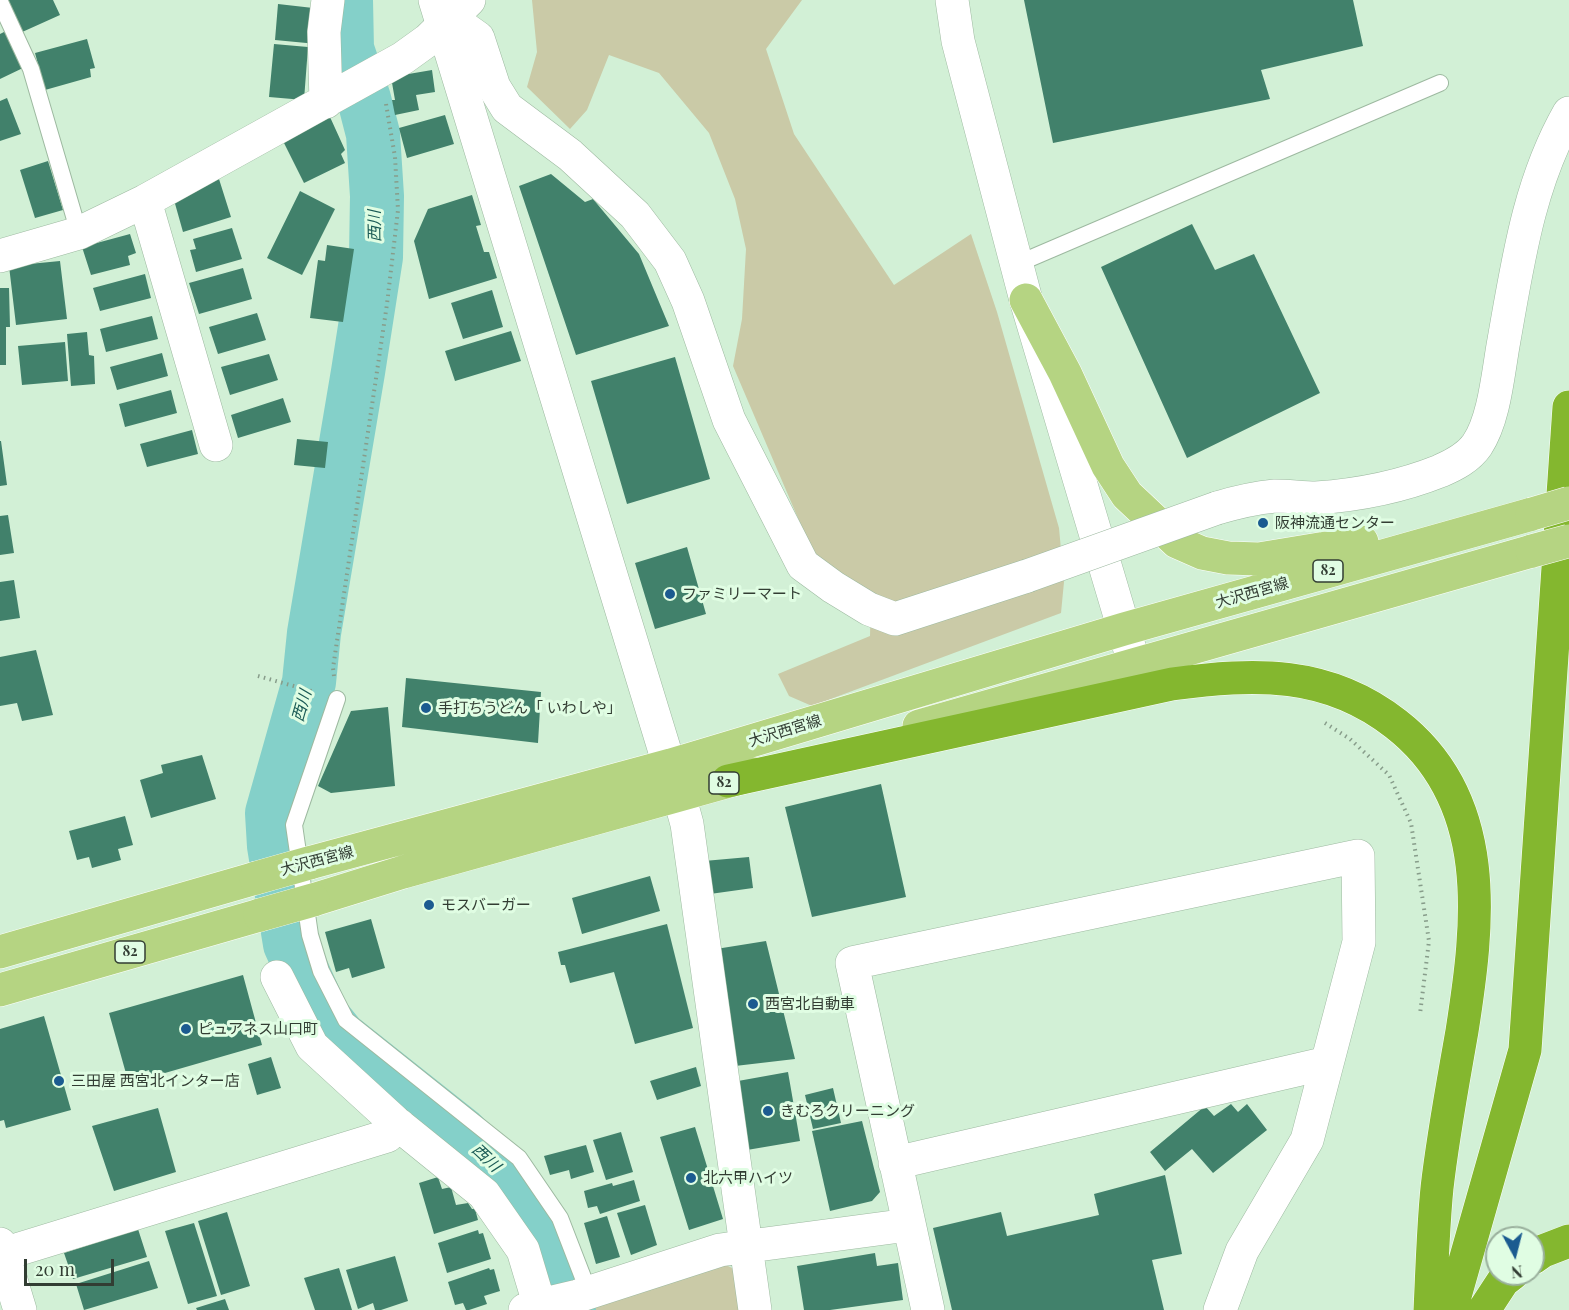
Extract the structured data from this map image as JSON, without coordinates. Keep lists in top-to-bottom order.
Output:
{
  "streets": {
    "main road": ["82", "大沢西宮線"]
  },
  "water": ["西川"],
  "places": [
    "阪神流通センター",
    "ファミリーマート",
    "手打ちうどん「 いわしや」",
    "モスバーガー",
    "西宮北自動車",
    "ピュアネス山口町",
    "三田屋 西宮北インター店",
    "きむろクリーニング",
    "北六甲ハイツ"
  ],
  "scale_bar": "20 m",
  "north": "bottom"
}
